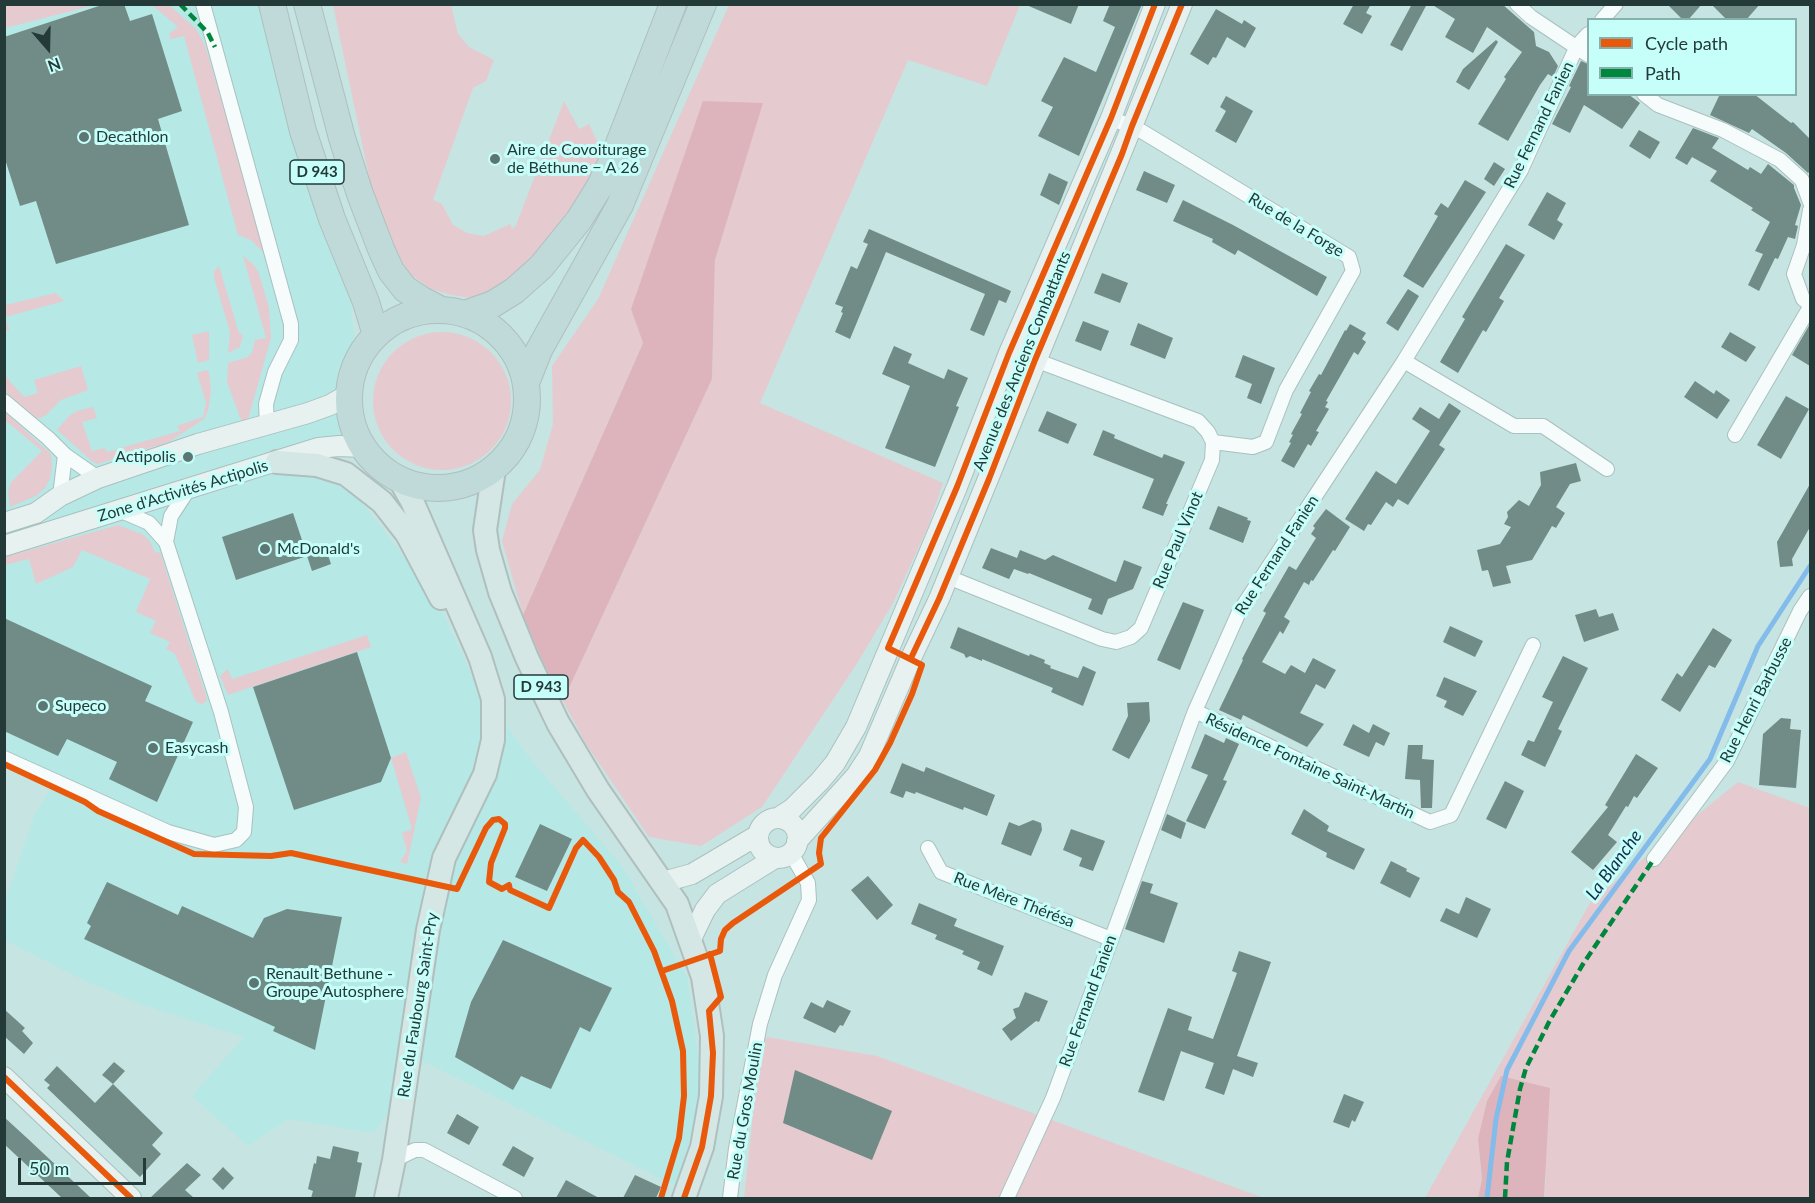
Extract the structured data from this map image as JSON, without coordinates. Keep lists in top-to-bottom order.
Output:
{
  "streets": {
    "highway": ["D 943"],
    "main road": ["Rue du Faubourg Saint-Pry"],
    "street": [
      "Rue Fernand Fanien",
      "Rue de la Forge",
      "Avenue des Anciens Combattants",
      "Zone d'Activités Actipolis",
      "Rue Paul Vinot",
      "Rue Henri Barbusse",
      "Résidence Fontaine Saint-Martin",
      "Rue Mère Thérésa",
      "Rue du Gros Moulin"
    ]
  },
  "crossings": [
    ["Rue Fernand Fanien", "Résidence Fontaine Saint-Martin"],
    ["Rue Fernand Fanien", "Rue Mère Thérésa"],
    ["D 943", "Avenue des Anciens Combattants"],
    ["D 943", "Zone d'Activités Actipolis"],
    ["D 943", "Rue du Faubourg Saint-Pry"],
    ["Rue de la Forge", "Avenue des Anciens Combattants"],
    ["Rue de la Forge", "Rue Paul Vinot"],
    ["Avenue des Anciens Combattants", "Rue Paul Vinot"],
    ["Avenue des Anciens Combattants", "Rue du Gros Moulin"],
    ["Zone d'Activités Actipolis", "Rue du Faubourg Saint-Pry"]
  ],
  "water": ["La Blanche"],
  "places": [
    "Decathlon",
    "Aire de Covoiturage de Béthune − A 26",
    "Actipolis",
    "McDonald's",
    "Supeco",
    "Easycash",
    "Renault Bethune - Groupe Autosphere"
  ],
  "legend": ["Cycle path", "Path"],
  "scale_bar": "50 m",
  "north": "bottom"
}
